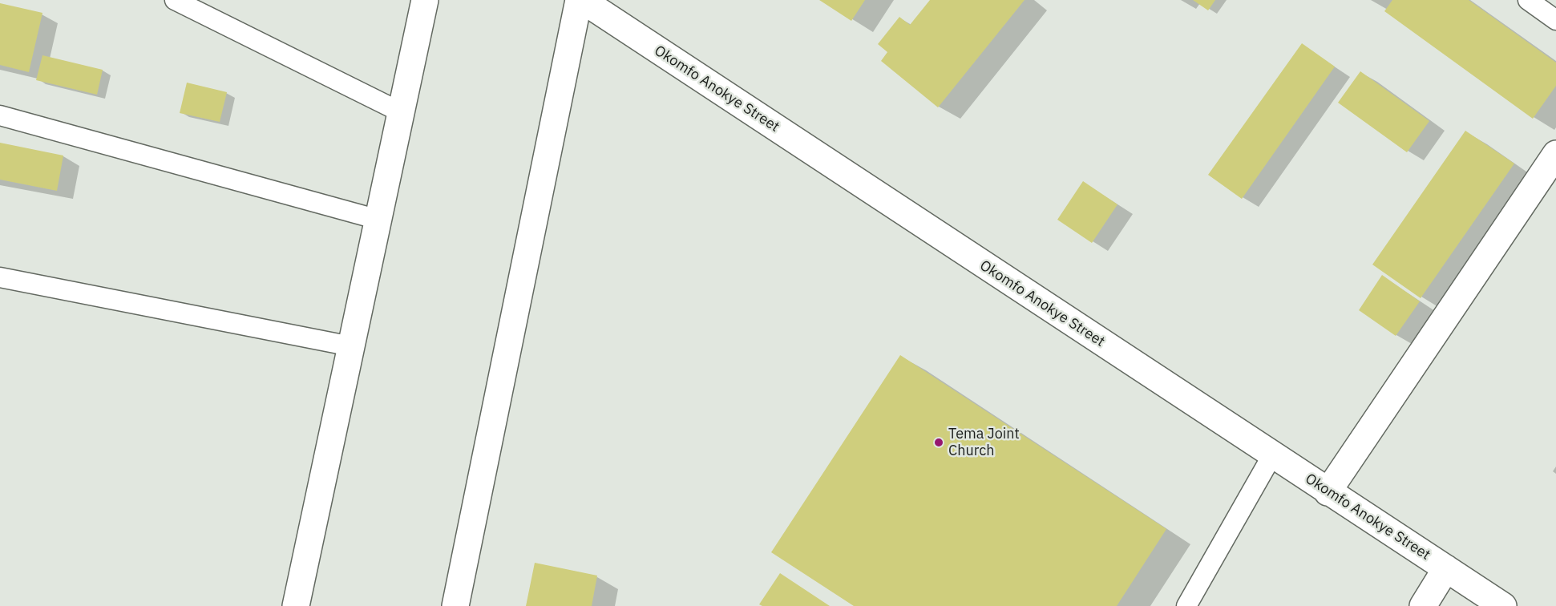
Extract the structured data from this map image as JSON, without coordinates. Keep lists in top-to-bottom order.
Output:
{
  "streets": {
    "street": ["Okomfo Anokye Street"]
  },
  "places": ["Tema Joint Church"]
}
